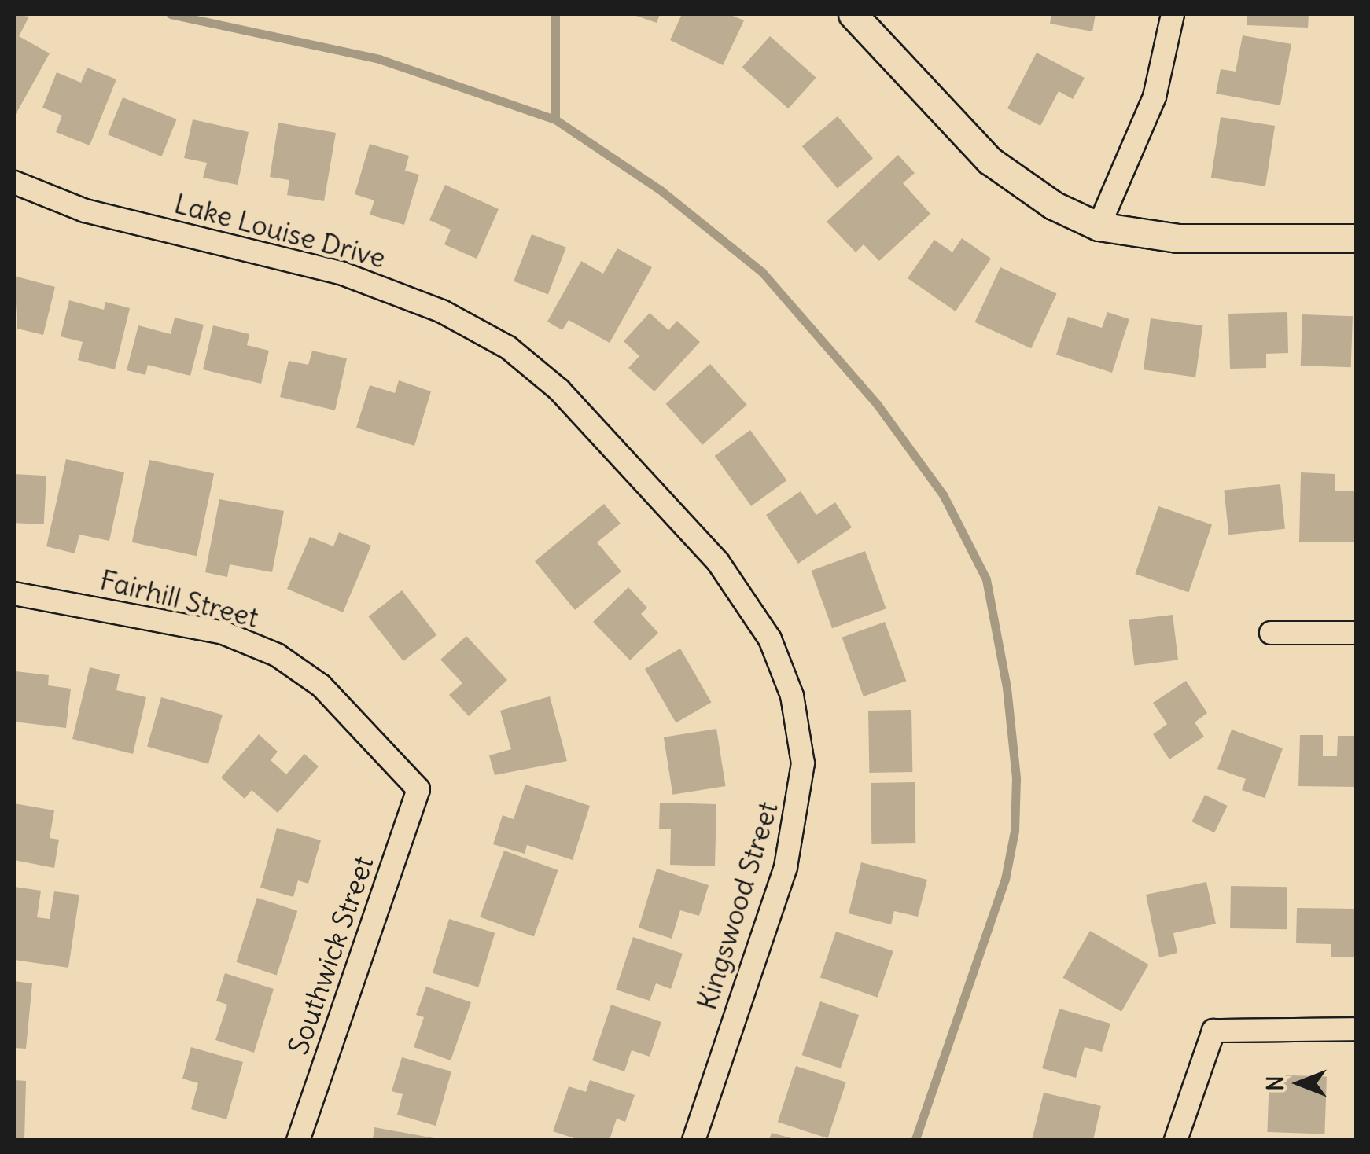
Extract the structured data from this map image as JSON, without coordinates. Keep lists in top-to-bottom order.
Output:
{
  "streets": {
    "street": [
      "Lake Louise Drive",
      "Fairhill Street",
      "Kingswood Street",
      "Southwick Street"
    ]
  },
  "crossings": [
    ["Lake Louise Drive", "Kingswood Street"],
    ["Fairhill Street", "Southwick Street"]
  ],
  "north": "left"
}
